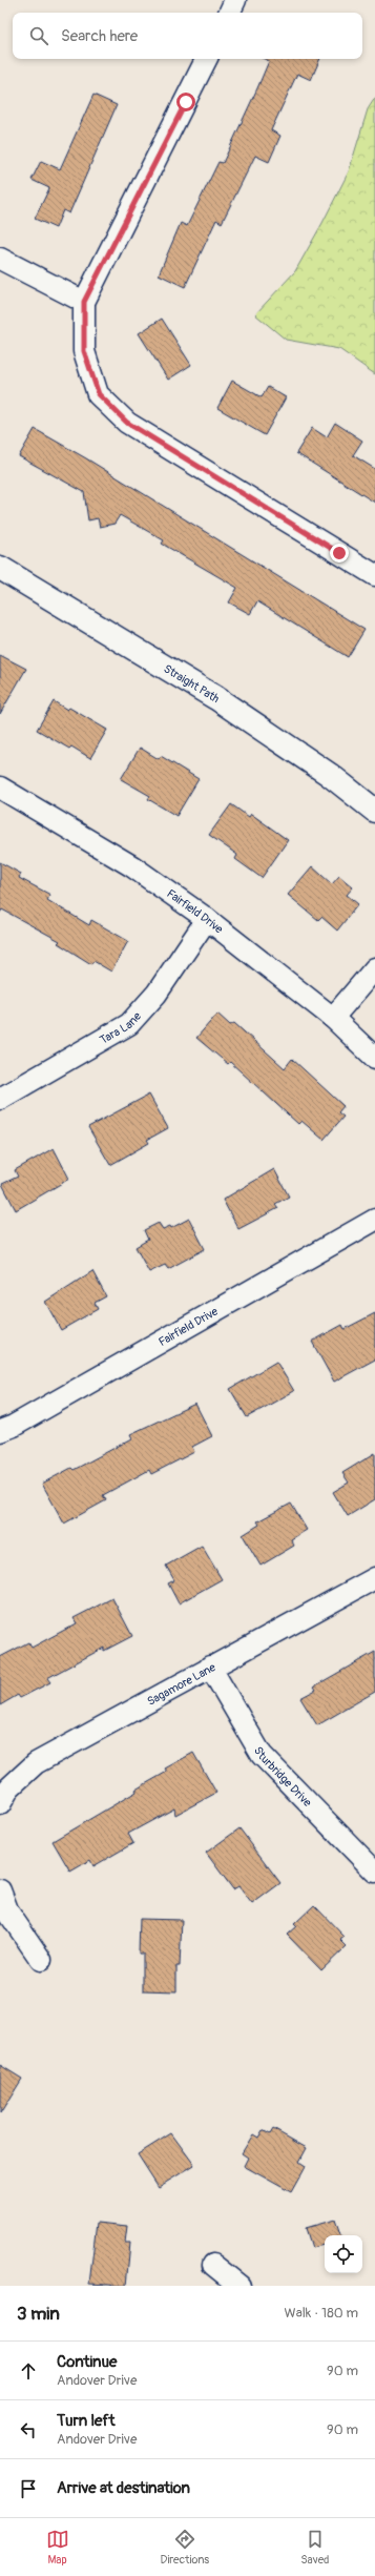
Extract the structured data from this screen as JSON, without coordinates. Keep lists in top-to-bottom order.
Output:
{
  "streets": {
    "main road": ["Straight Path"],
    "street": [
      "Fairfield Drive",
      "Tara Lane",
      "Sagamore Lane",
      "Sturbridge Drive"
    ]
  },
  "crossings": [
    ["Fairfield Drive", "Tara Lane"],
    ["Sagamore Lane", "Sturbridge Drive"]
  ],
  "page": {
    "search": "Search here",
    "heading": ["3 min", "Walk · 180 m"],
    "list": [
      ["Continue", "Andover Drive", "90 m"],
      ["Turn left", "Andover Drive", "90 m"],
      "Arrive at destination"
    ],
    "nav": ["Map", "Directions", "Saved"]
  }
}
